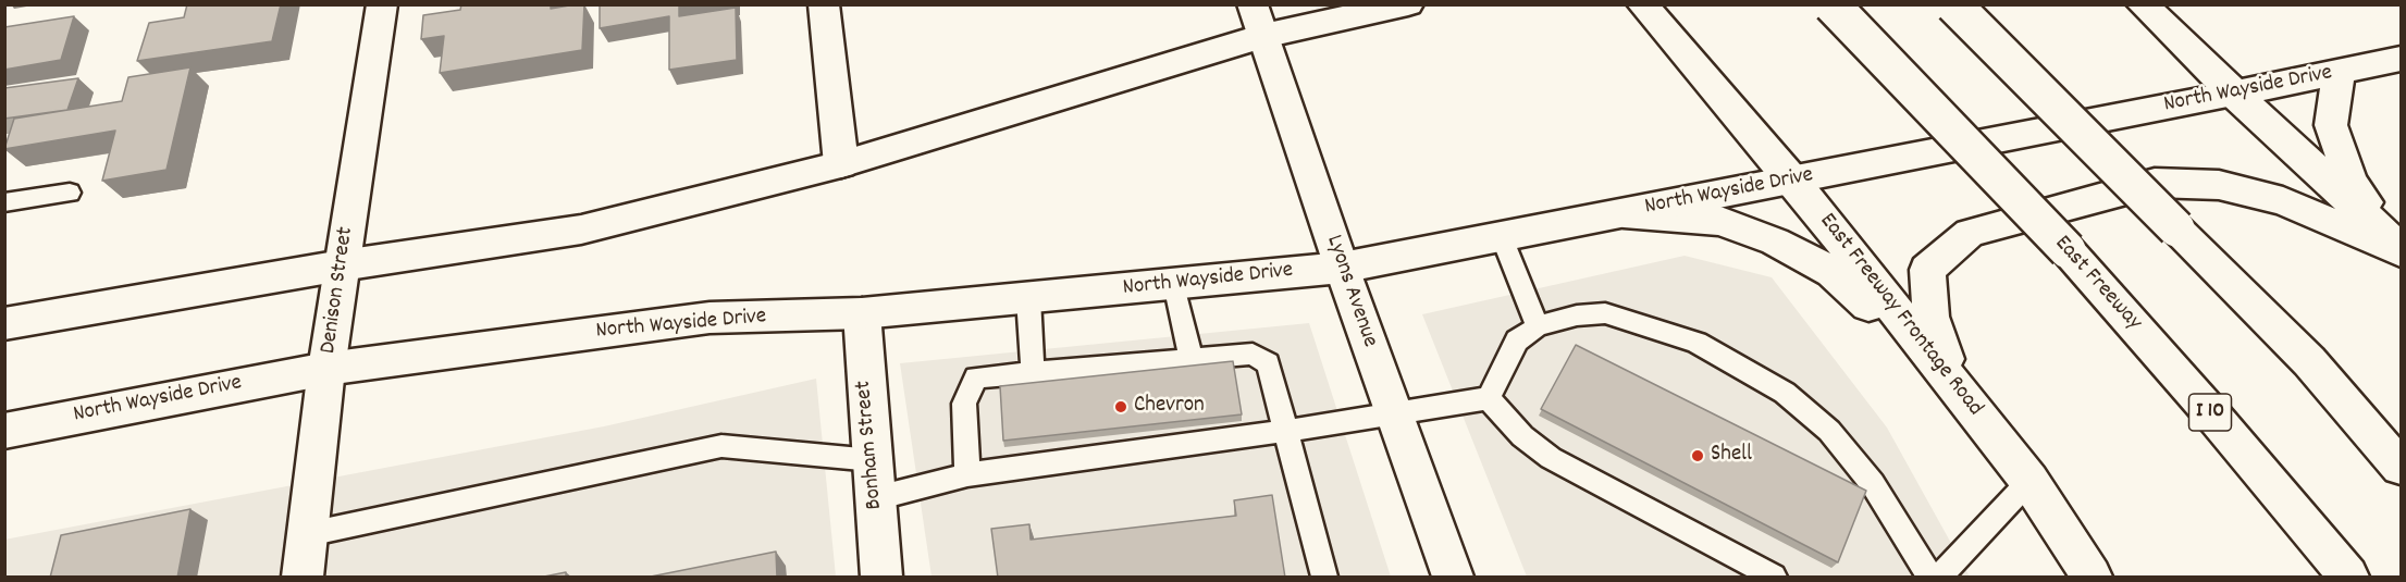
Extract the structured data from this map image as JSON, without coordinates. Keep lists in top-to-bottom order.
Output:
{
  "streets": {
    "main road": [
      "North Wayside Drive",
      "East Freeway",
      "Denison Street",
      "Lyons Avenue",
      "East Freeway Frontage Road",
      "I 10",
      "Bonham Street"
    ]
  },
  "crossings": [
    ["North Wayside Drive", "Denison Street"],
    ["North Wayside Drive", "Lyons Avenue"],
    ["North Wayside Drive", "East Freeway Frontage Road"],
    ["North Wayside Drive", "Bonham Street"]
  ],
  "places": ["Chevron", "Shell"]
}
